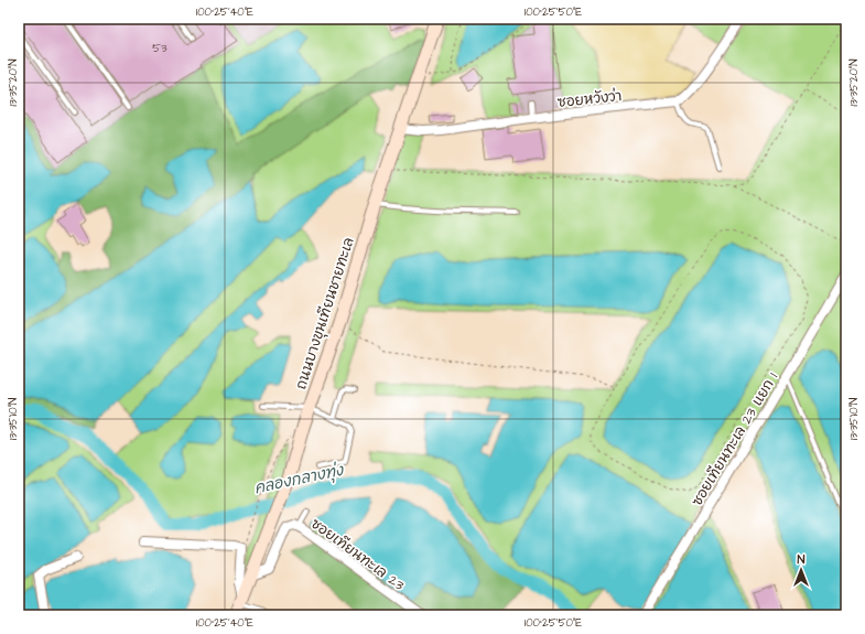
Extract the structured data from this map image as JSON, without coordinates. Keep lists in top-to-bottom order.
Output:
{
  "streets": {
    "main road": ["ถนนบางขุนเทียนชายทะเล"],
    "street": ["ซอยหวังว่า", "ซอยเทียนทะเล 23 แยก 1", "ซอยเทียนทะเล 23"]
  },
  "crossings": [
    ["ซอยหวังว่า", "ถนนบางขุนเทียนชายทะเล"],
    ["ถนนบางขุนเทียนชายทะเล", "ซอยเทียนทะเล 23"]
  ],
  "water": ["คลองกลางทุ่ง"],
  "house_numbers": ["53"],
  "north": "top",
  "coordinates": [
    "100°25'40\"E",
    "100°25'50\"E",
    "13°35'20\"N",
    "13°35'10\"N"
  ]
}
